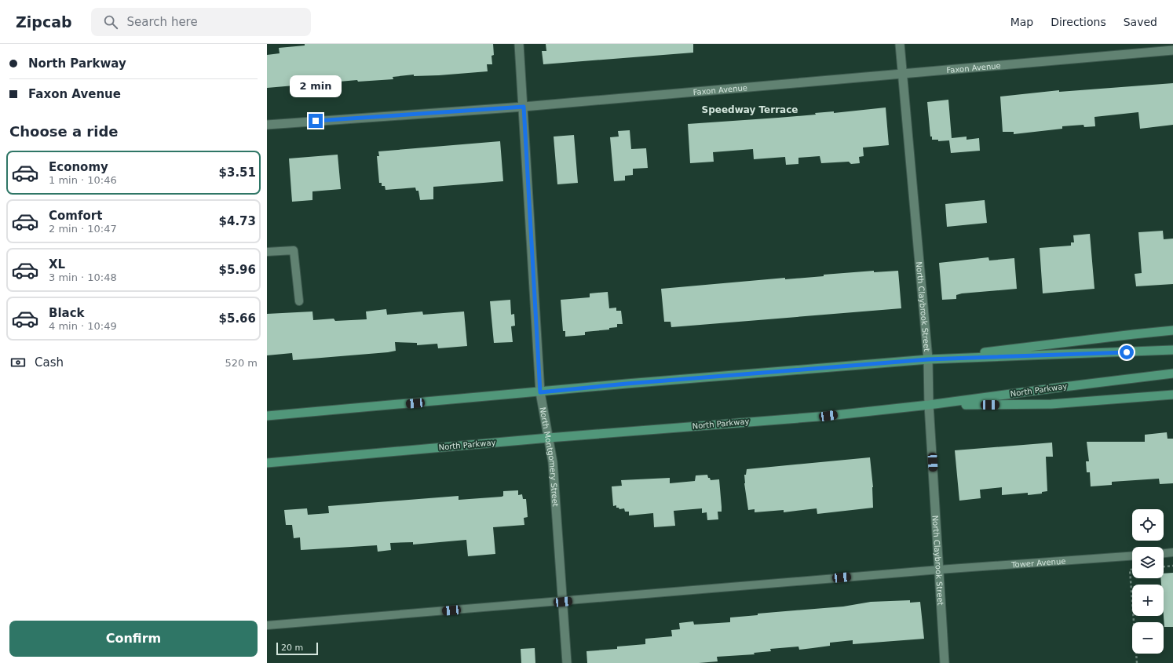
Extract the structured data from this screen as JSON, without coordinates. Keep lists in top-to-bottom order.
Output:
{
  "streets": {
    "main road": ["North Parkway"],
    "street": ["Faxon Avenue", "North Claybrook Street", "North Montgomery Street"],
    "lane": ["Tower Avenue"]
  },
  "crossings": [
    ["Faxon Avenue", "North Claybrook Street"],
    ["Faxon Avenue", "North Montgomery Street"],
    ["North Claybrook Street", "North Parkway"],
    ["North Claybrook Street", "Tower Avenue"],
    ["North Parkway", "North Montgomery Street"],
    ["North Montgomery Street", "Tower Avenue"]
  ],
  "districts": ["Speedway Terrace"],
  "scale_bar": "20 m",
  "page": {
    "header": "Zipcab",
    "search": "Search here",
    "nav": ["Map", "Directions", "Saved"],
    "banner": ["North Parkway", "Faxon Avenue"],
    "bubble": "2 min",
    "heading": "Choose a ride",
    "list": [
      {
        "name": "Economy",
        "note": "1 min · 10:46",
        "value": "$3.51"
      },
      {
        "name": "Comfort",
        "note": "2 min · 10:47",
        "value": "$4.73"
      },
      {
        "name": "XL",
        "note": "3 min · 10:48",
        "value": "$5.96"
      },
      {
        "name": "Black",
        "note": "4 min · 10:49",
        "value": "$5.66"
      }
    ],
    "pay": ["Cash", "520 m"],
    "map_buttons": ["+", "−"],
    "buttons": "Confirm",
    "scale": "20 m"
  }
}
